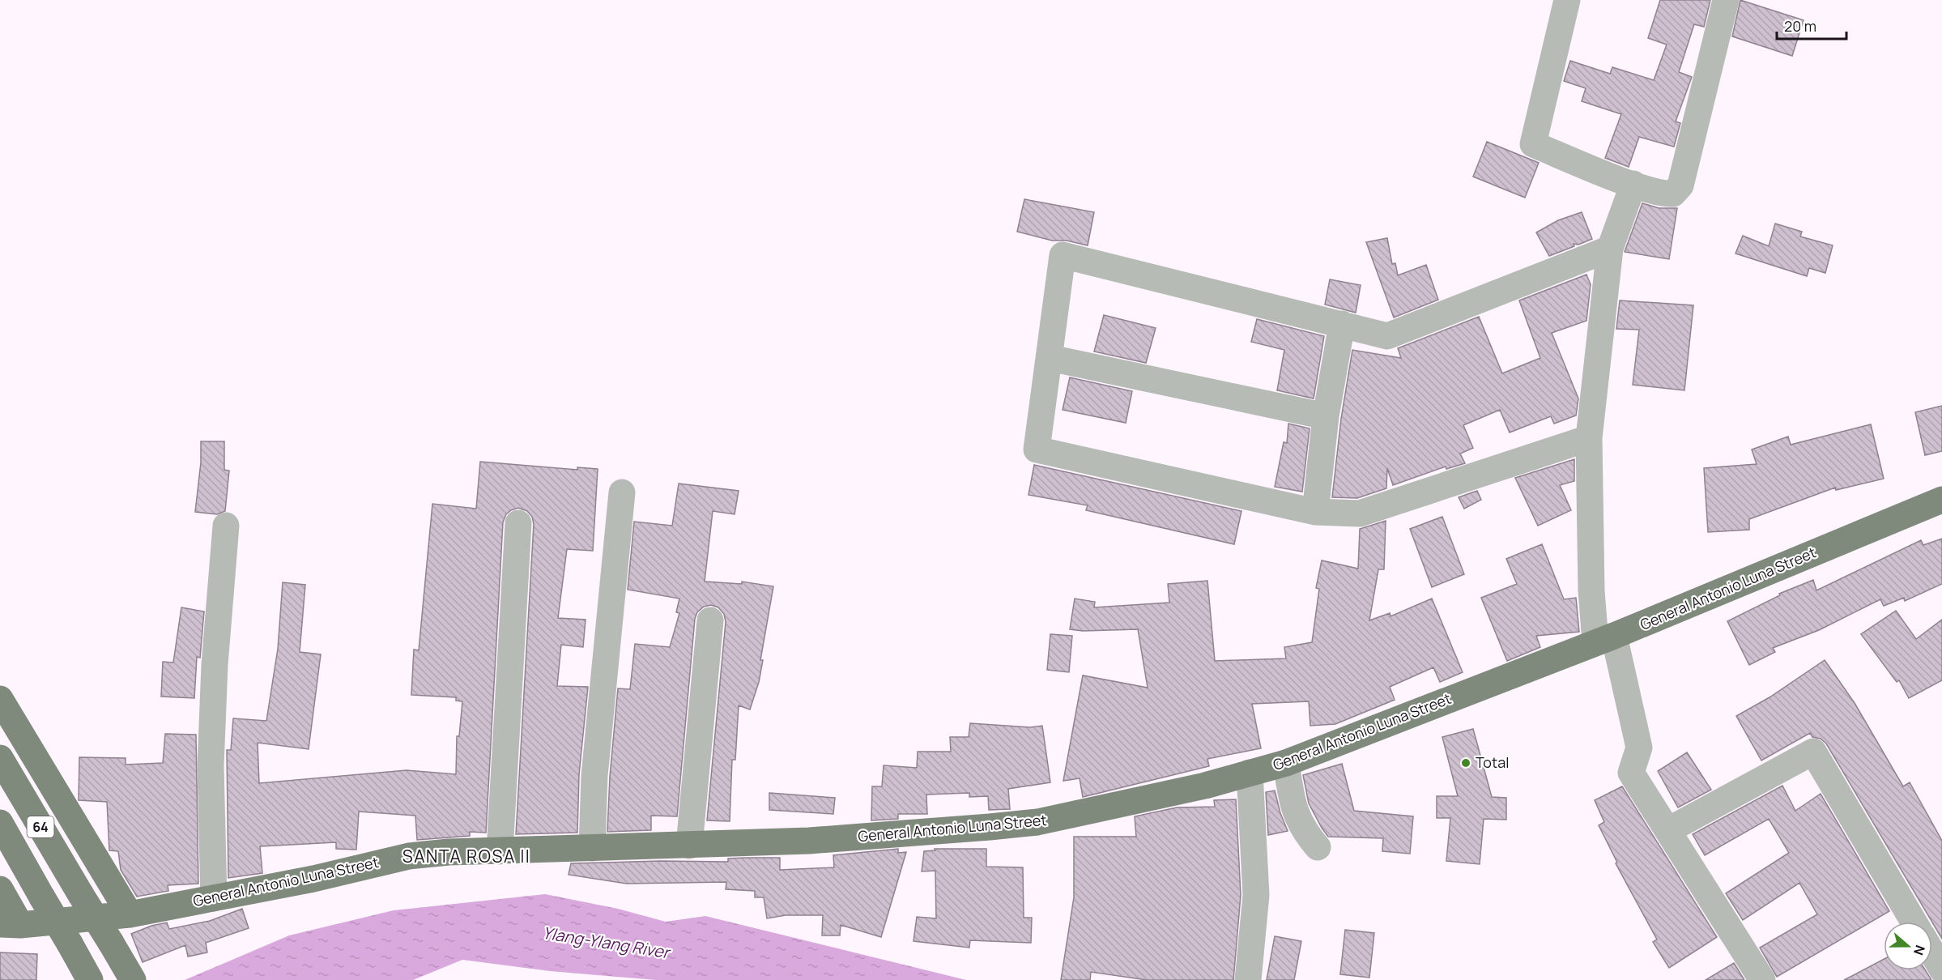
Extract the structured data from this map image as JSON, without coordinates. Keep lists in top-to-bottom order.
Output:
{
  "streets": {
    "main road": ["General Antonio Luna Street", "64"]
  },
  "districts": ["SANTA ROSA II"],
  "water": ["Ylang-Ylang River"],
  "places": ["Total"],
  "scale_bar": "20 m",
  "north": "right"
}
